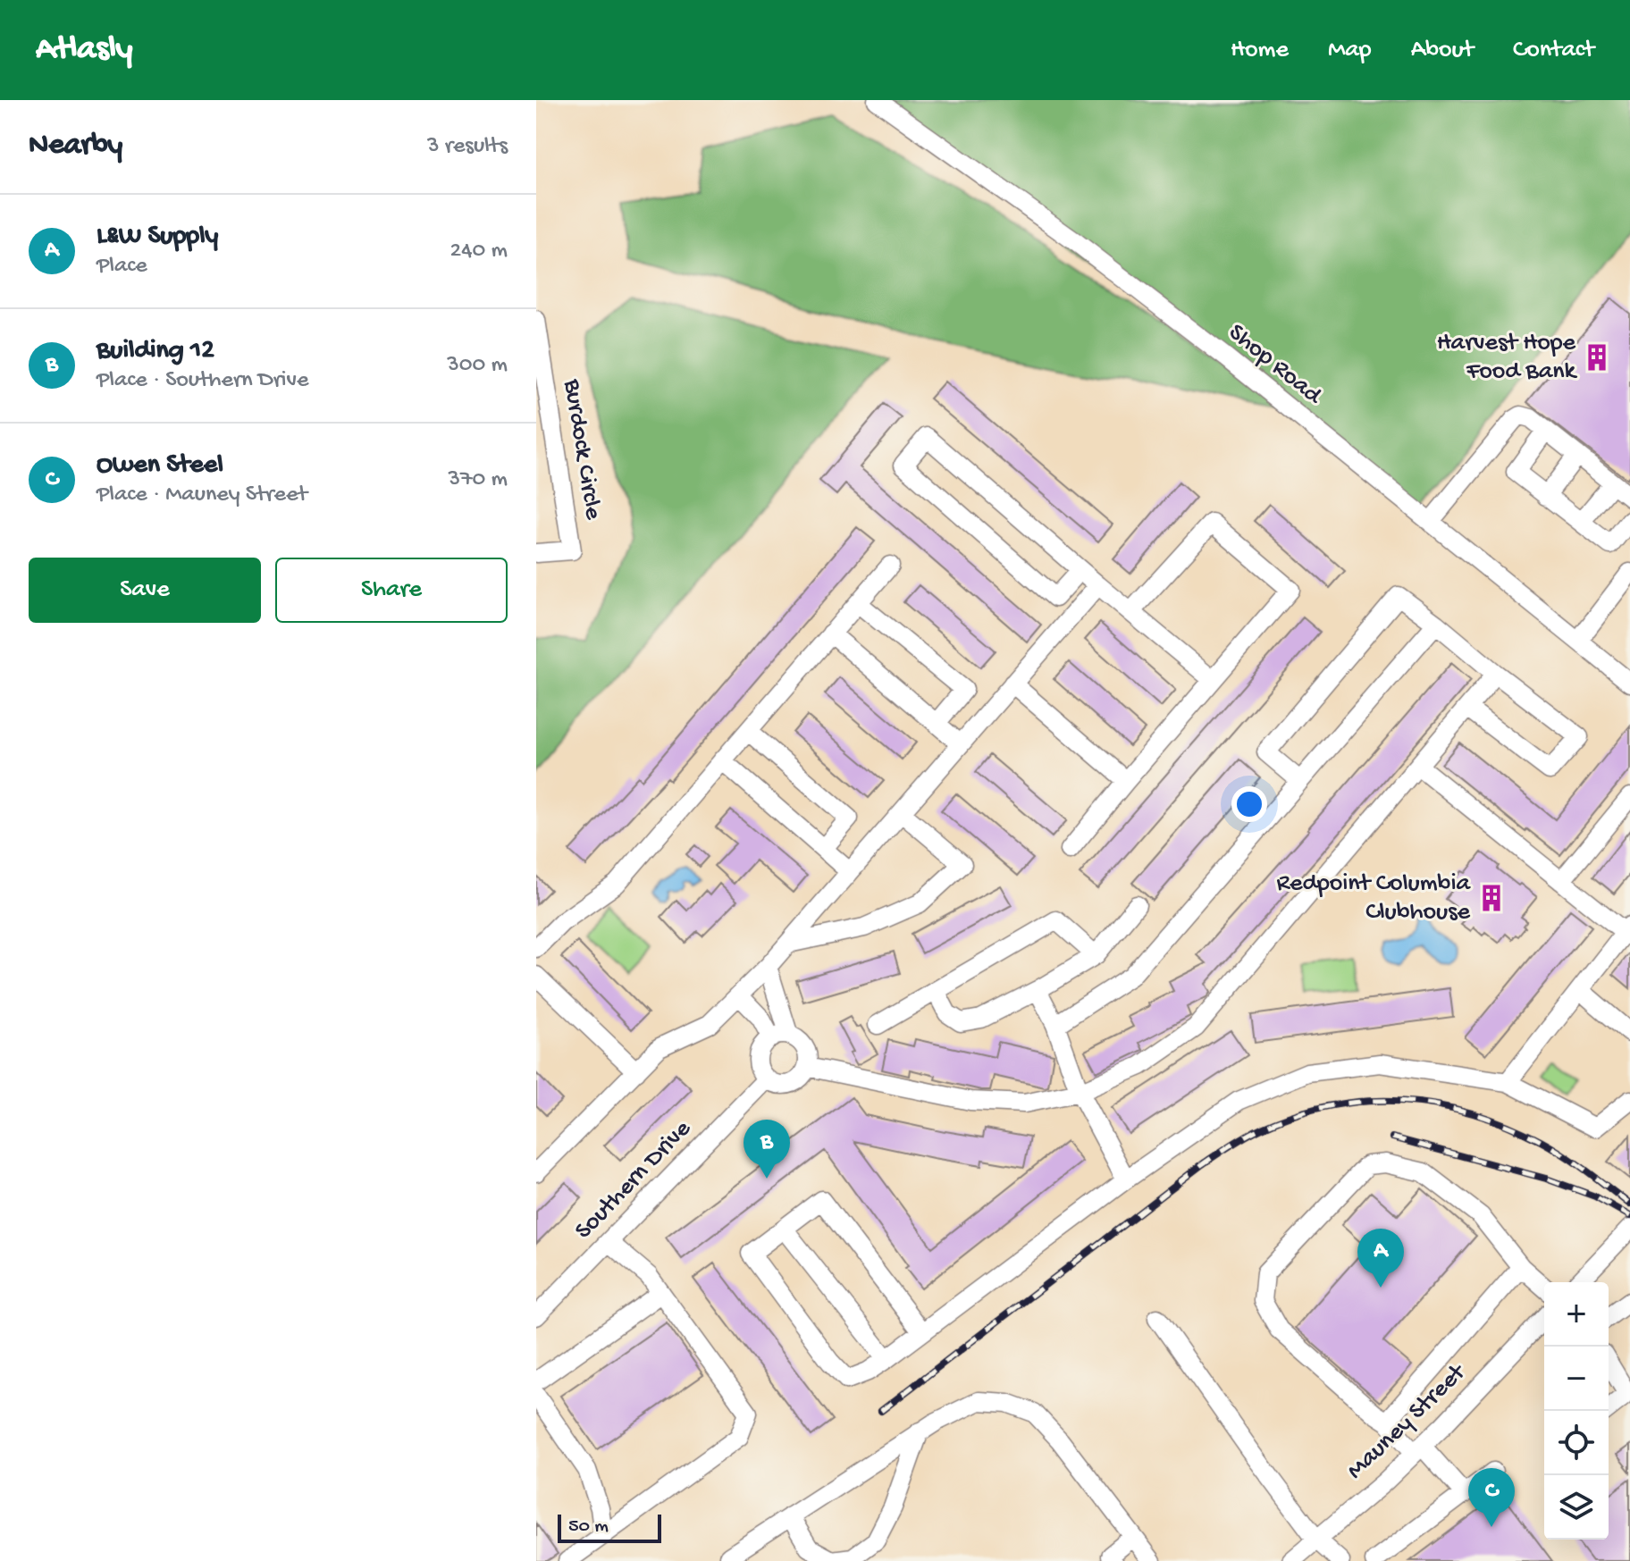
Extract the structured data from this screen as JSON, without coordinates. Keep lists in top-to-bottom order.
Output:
{
  "streets": {
    "street": [
      "Shop Road",
      "Burdock Circle",
      "Southern Drive",
      "Mauney Street"
    ]
  },
  "places": {
    "building": ["Harvest Hope Food Bank", "Redpoint Columbia Clubhouse"]
  },
  "scale_bar": "50 m",
  "page": {
    "header": "Atlasly",
    "nav": [
      "Home",
      "Map",
      "About",
      "Contact"
    ],
    "heading": ["Nearby", "3 results"],
    "list": [
      {
        "mark": "A",
        "name": "L&W Supply",
        "note": "Place",
        "value": "240 m"
      },
      {
        "mark": "B",
        "name": "Building 12",
        "note": "Place · Southern Drive",
        "value": "300 m"
      },
      {
        "mark": "C",
        "name": "Owen Steel",
        "note": "Place · Mauney Street",
        "value": "370 m"
      }
    ],
    "buttons": ["Save", "Share"],
    "pins": ["B", "A", "C"],
    "map_buttons": ["+", "−"],
    "scale": "50 m"
  }
}
